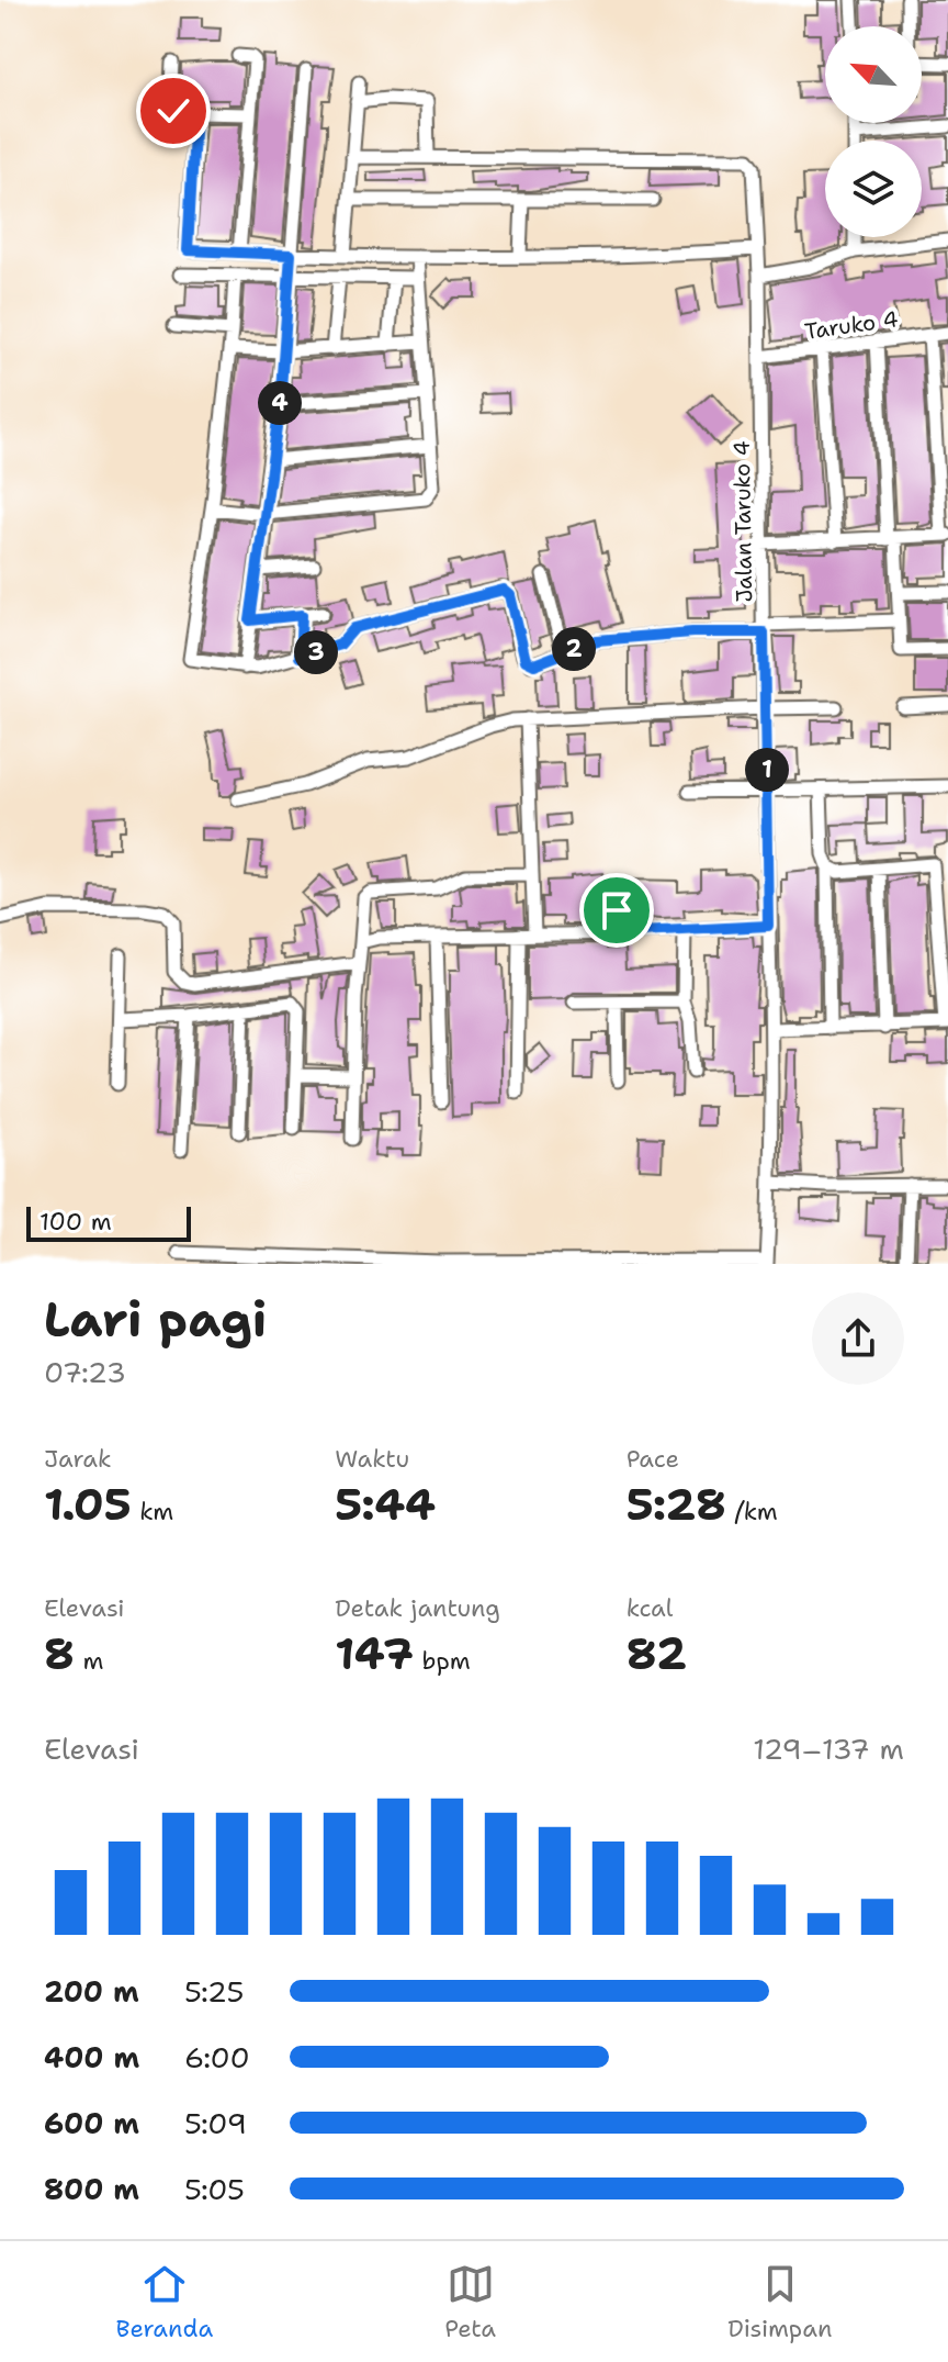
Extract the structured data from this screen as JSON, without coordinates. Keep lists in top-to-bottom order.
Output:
{
  "streets": {
    "street": ["Taruko 4", "Jalan Taruko 4"]
  },
  "crossings": [
    ["Taruko 4", "Jalan Taruko 4"]
  ],
  "scale_bar": "100 m",
  "north": "top left",
  "page": {
    "pins": [
      "4",
      "2",
      "3",
      "1"
    ],
    "scale": "100 m",
    "heading": ["Lari pagi", "07:23"],
    "stats": [
      ["Jarak", "1.05 km"],
      ["Waktu", "5:44"],
      ["Pace", "5:28 /km"],
      ["Elevasi", "8 m"],
      ["Detak jantung", "147 bpm"],
      ["kcal", "82"]
    ],
    "chart": ["Elevasi", "129–137 m"],
    "list": [
      {
        "name": "200 m",
        "note": "5:25"
      },
      {
        "name": "400 m",
        "note": "6:00"
      },
      {
        "name": "600 m",
        "note": "5:09"
      },
      {
        "name": "800 m",
        "note": "5:05"
      }
    ],
    "tabs": ["Beranda", "Peta", "Disimpan"]
  }
}
